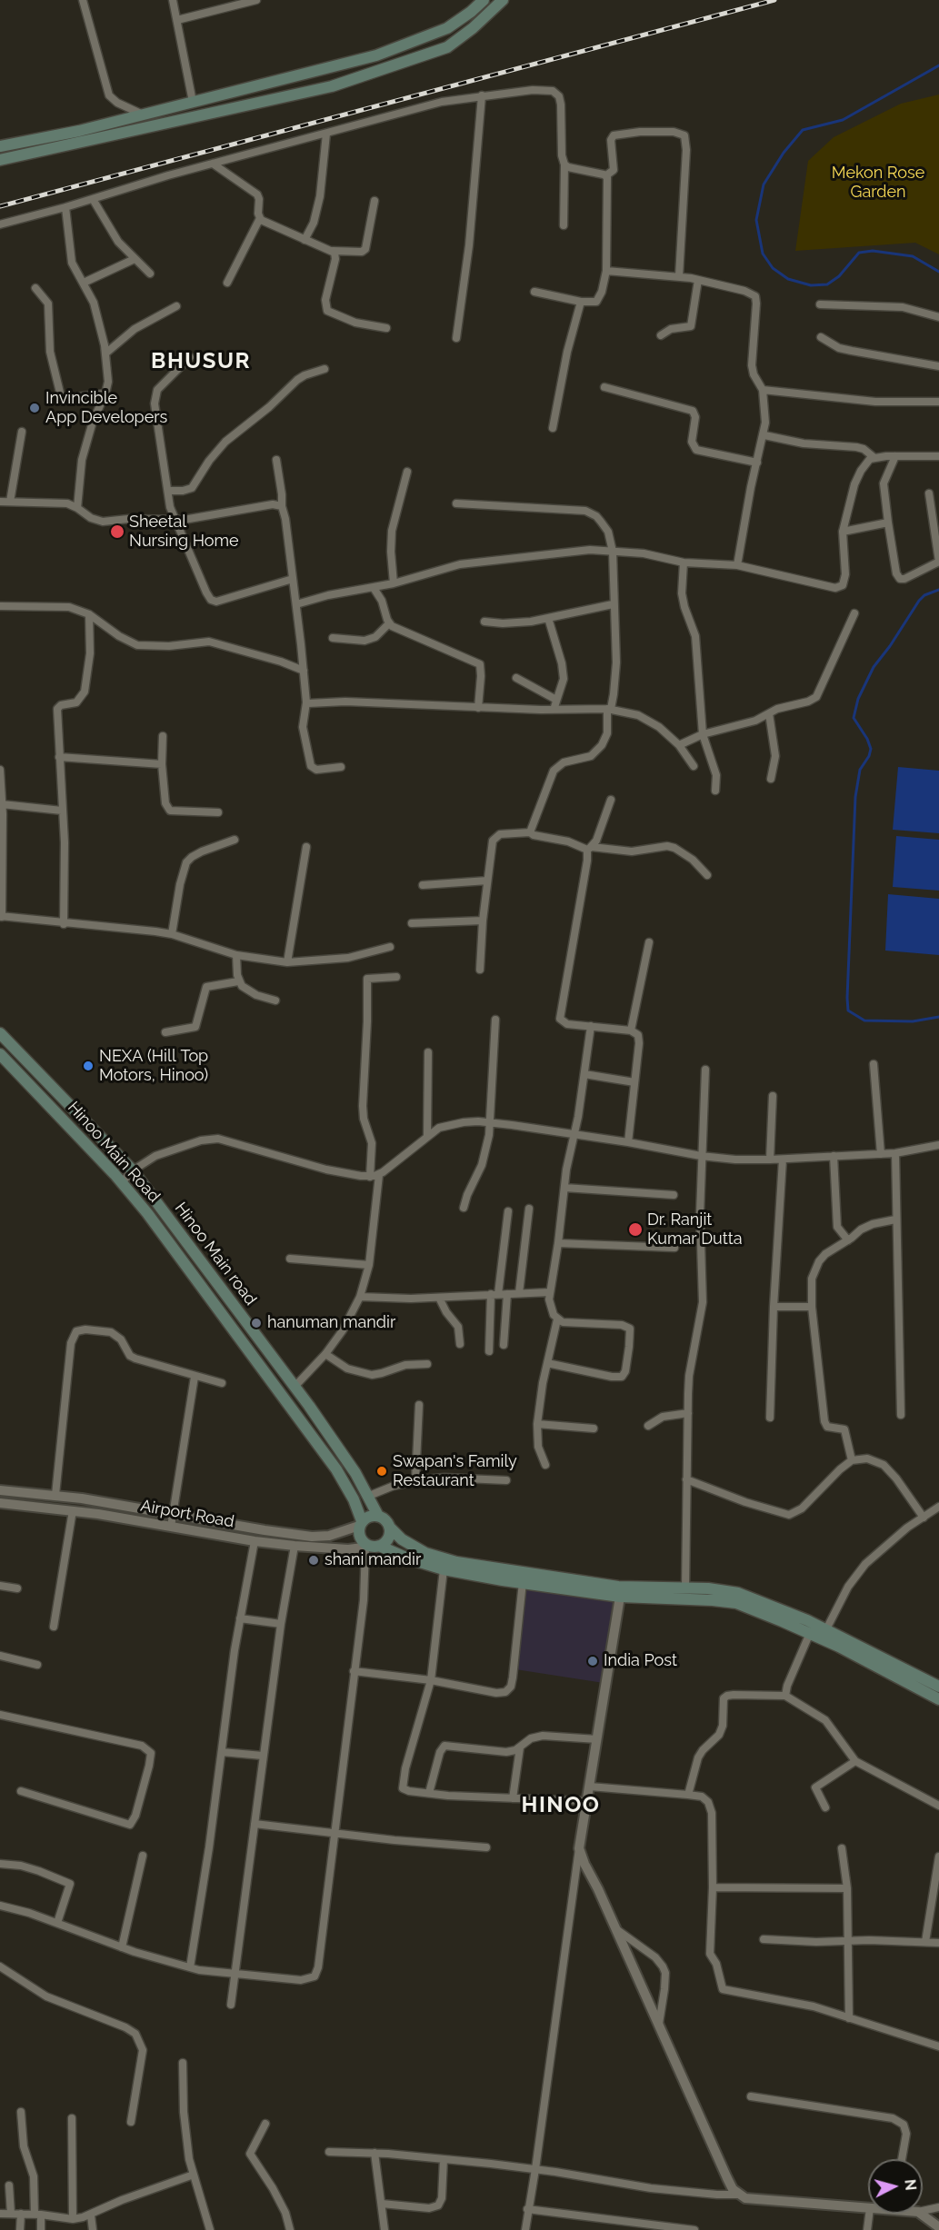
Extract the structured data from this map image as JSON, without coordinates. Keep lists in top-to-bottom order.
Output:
{
  "streets": {
    "main road": ["Hinoo Main Road", "Hinoo Main road"],
    "street": ["Airport Road"]
  },
  "crossings": [
    ["Hinoo Main Road", "Hinoo Main road"],
    ["Hinoo Main Road", "Airport Road"],
    ["Hinoo Main road", "Airport Road"]
  ],
  "districts": ["BHUSUR", "HINOO"],
  "parks": ["Mekon Rose Garden"],
  "places": [
    "Invincible App Developers",
    "Sheetal Nursing Home",
    "NEXA (Hill Top Motors, Hinoo)",
    "Dr. Ranjit Kumar Dutta",
    "hanuman mandir",
    "Swapan's Family Restaurant",
    "shani mandir",
    "India Post"
  ],
  "north": "right"
}
